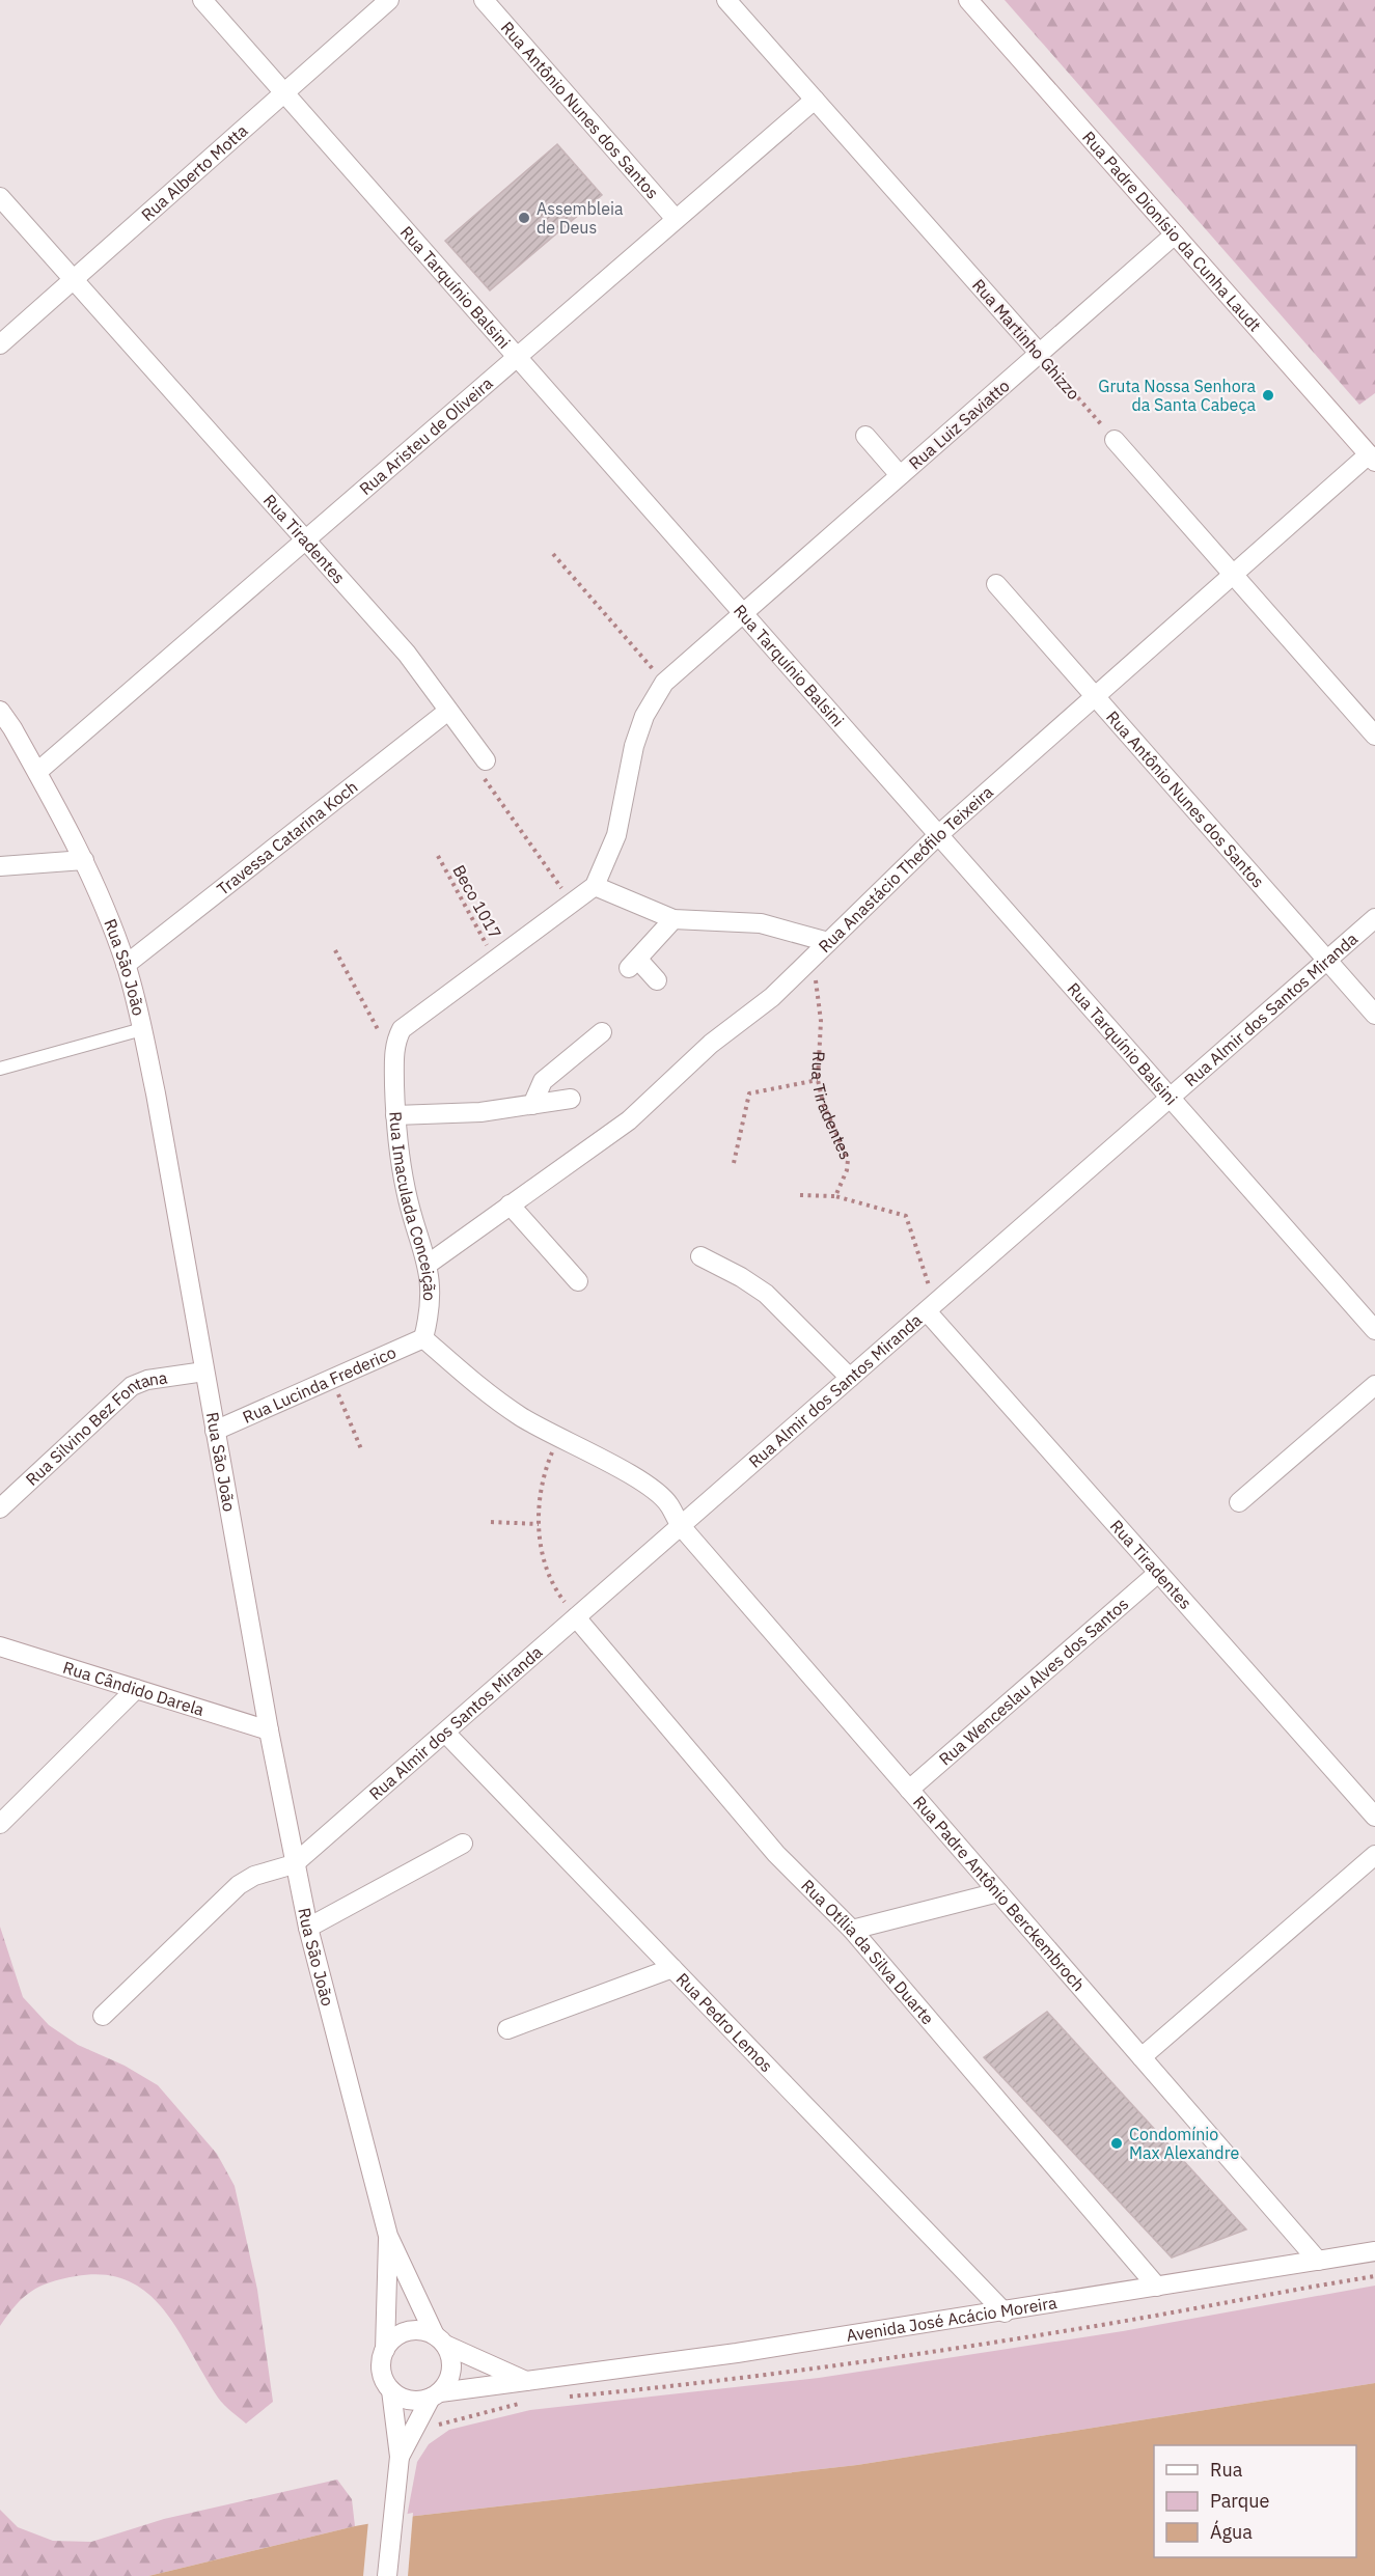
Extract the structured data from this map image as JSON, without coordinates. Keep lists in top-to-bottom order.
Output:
{
  "streets": {
    "street": [
      "Rua Antônio Nunes dos Santos",
      "Rua Alberto Motta",
      "Rua Padre Dionísio da Cunha Laudt",
      "Rua Tarquínio Balsini",
      "Rua Martinho Ghizzo",
      "Rua Luiz Saviatto",
      "Rua Aristeu de Oliveira",
      "Rua Tiradentes",
      "Travessa Catarina Koch",
      "Rua Anastácio Theófilo Teixeira",
      "Rua São João",
      "Rua Almir dos Santos Miranda",
      "Rua Imaculada Conceição",
      "Rua Lucinda Frederico",
      "Rua Silvino Bez Fontana",
      "Rua Wenceslau Alves dos Santos",
      "Rua Cândido Darela",
      "Rua Padre Antônio Berckembroch",
      "Rua Otília da Silva Duarte",
      "Rua Pedro Lemos",
      "Avenida José Acácio Moreira"
    ],
    "path": ["Beco 1017"]
  },
  "crossings": [
    ["Rua Antônio Nunes dos Santos", "Rua Aristeu de Oliveira"],
    ["Rua Antônio Nunes dos Santos", "Rua Anastácio Theófilo Teixeira"],
    ["Rua Antônio Nunes dos Santos", "Rua Almir dos Santos Miranda"],
    ["Rua Alberto Motta", "Rua Tarquínio Balsini"],
    ["Rua Alberto Motta", "Rua Tiradentes"],
    ["Rua Padre Dionísio da Cunha Laudt", "Rua Luiz Saviatto"],
    ["Rua Padre Dionísio da Cunha Laudt", "Rua Anastácio Theófilo Teixeira"],
    ["Rua Tarquínio Balsini", "Rua Luiz Saviatto"],
    ["Rua Tarquínio Balsini", "Rua Aristeu de Oliveira"],
    ["Rua Tarquínio Balsini", "Rua Anastácio Theófilo Teixeira"],
    ["Rua Tarquínio Balsini", "Rua Almir dos Santos Miranda"],
    ["Rua Martinho Ghizzo", "Rua Luiz Saviatto"],
    ["Rua Martinho Ghizzo", "Rua Aristeu de Oliveira"],
    ["Rua Aristeu de Oliveira", "Rua Tiradentes"],
    ["Rua Aristeu de Oliveira", "Rua São João"],
    ["Rua Tiradentes", "Travessa Catarina Koch"],
    ["Rua Tiradentes", "Rua Anastácio Theófilo Teixeira"],
    ["Rua Tiradentes", "Rua Almir dos Santos Miranda"],
    ["Rua Tiradentes", "Rua Wenceslau Alves dos Santos"],
    ["Travessa Catarina Koch", "Rua São João"],
    ["Rua Anastácio Theófilo Teixeira", "Rua Imaculada Conceição"],
    ["Rua São João", "Rua Almir dos Santos Miranda"],
    ["Rua São João", "Rua Lucinda Frederico"],
    ["Rua São João", "Rua Silvino Bez Fontana"],
    ["Rua São João", "Rua Cândido Darela"],
    ["Rua São João", "Avenida José Acácio Moreira"],
    ["Rua Almir dos Santos Miranda", "Rua Padre Antônio Berckembroch"],
    ["Rua Almir dos Santos Miranda", "Rua Otília da Silva Duarte"],
    ["Rua Almir dos Santos Miranda", "Rua Pedro Lemos"],
    ["Rua Imaculada Conceição", "Rua Lucinda Frederico"],
    ["Rua Wenceslau Alves dos Santos", "Rua Padre Antônio Berckembroch"],
    ["Rua Padre Antônio Berckembroch", "Avenida José Acácio Moreira"],
    ["Rua Otília da Silva Duarte", "Avenida José Acácio Moreira"],
    ["Rua Pedro Lemos", "Avenida José Acácio Moreira"]
  ],
  "places": ["Assembleia de Deus", "Gruta Nossa Senhora da Santa Cabeça", "Condomínio Max Alexandre"],
  "legend": ["Rua", "Parque", "Água"]
}
